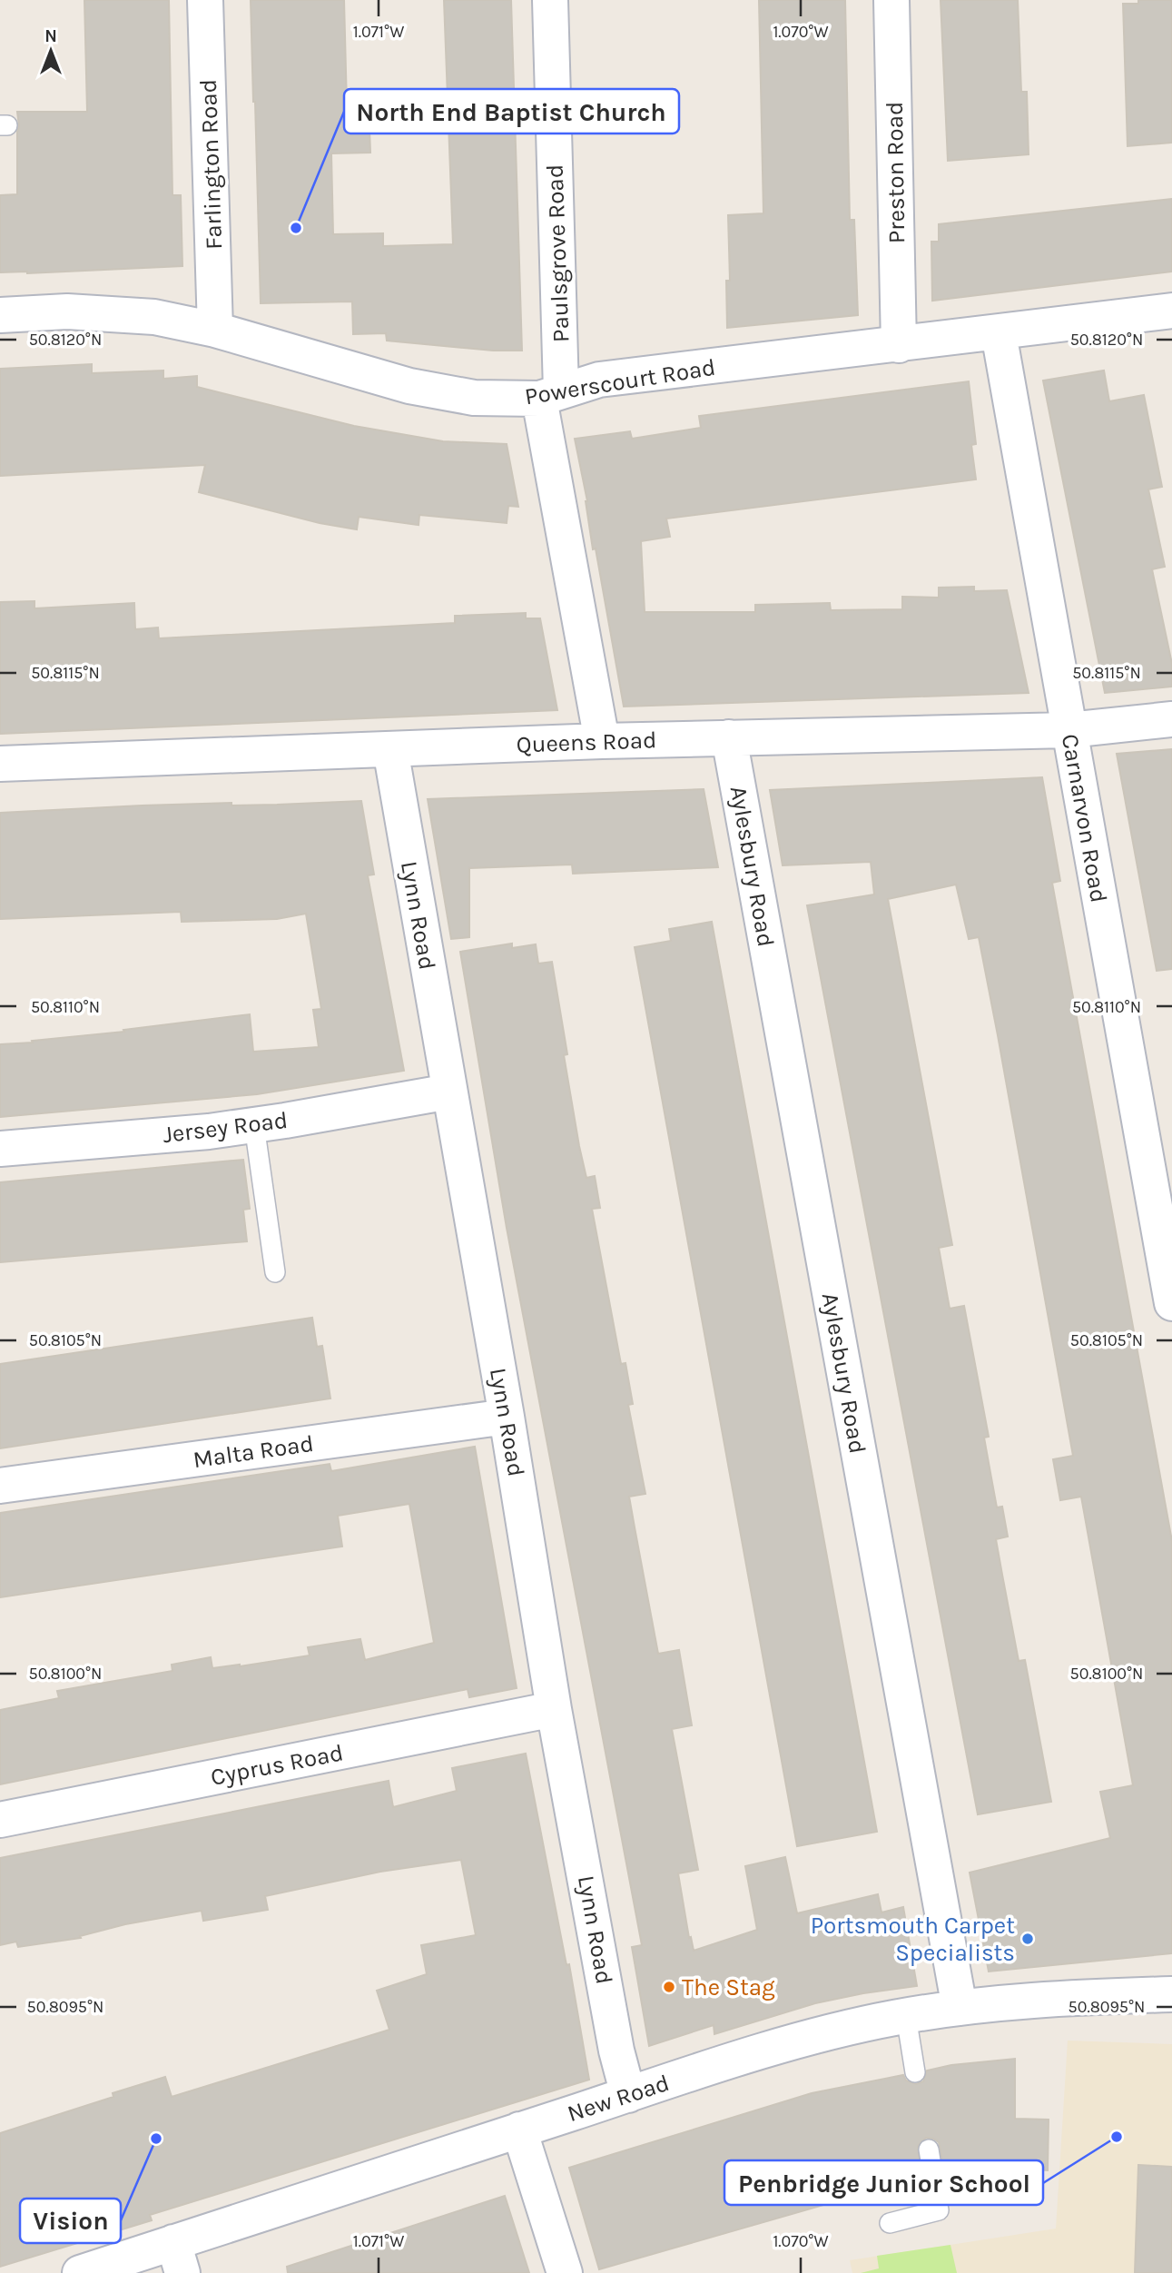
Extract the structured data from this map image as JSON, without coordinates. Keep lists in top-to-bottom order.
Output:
{
  "streets": {
    "street": [
      "Farlington Road",
      "Preston Road",
      "Paulsgrove Road",
      "Powerscourt Road",
      "Queens Road",
      "Carnarvon Road",
      "Aylesbury Road",
      "Lynn Road",
      "Jersey Road",
      "Malta Road",
      "Cyprus Road",
      "New Road"
    ]
  },
  "crossings": [
    ["Farlington Road", "Powerscourt Road"],
    ["Preston Road", "Powerscourt Road"],
    ["Paulsgrove Road", "Powerscourt Road"],
    ["Paulsgrove Road", "Queens Road"],
    ["Powerscourt Road", "Carnarvon Road"],
    ["Queens Road", "Carnarvon Road"],
    ["Queens Road", "Aylesbury Road"],
    ["Queens Road", "Lynn Road"],
    ["Aylesbury Road", "New Road"],
    ["Lynn Road", "Jersey Road"],
    ["Lynn Road", "Malta Road"],
    ["Lynn Road", "Cyprus Road"],
    ["Lynn Road", "New Road"]
  ],
  "places": [
    "North End Baptist Church",
    "Portsmouth Carpet Specialists",
    "The Stag",
    "Penbridge Junior School",
    "Vision"
  ],
  "north": "top",
  "coordinates": [
    "1.071°W",
    "1.070°W",
    "50.8120°N",
    "50.8115°N",
    "50.8110°N",
    "50.8105°N",
    "50.8100°N",
    "50.8095°N"
  ]
}
